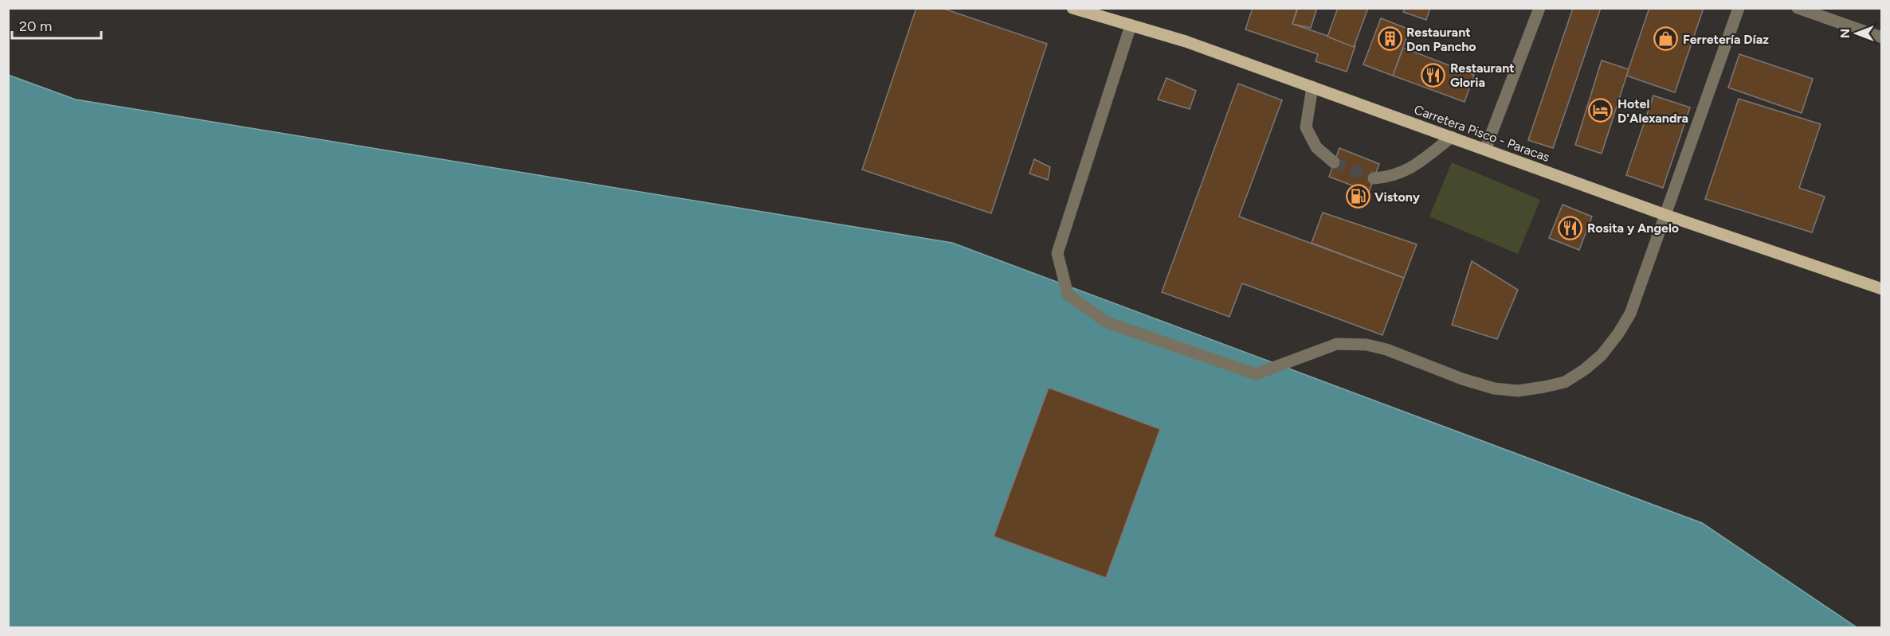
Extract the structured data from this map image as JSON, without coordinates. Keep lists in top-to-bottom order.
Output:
{
  "streets": {
    "main road": ["Carretera Pisco - Paracas"]
  },
  "places": {
    "building": ["Restaurant Don Pancho"],
    "shop": ["Ferretería Díaz"],
    "restaurant": ["Restaurant Gloria", "Rosita y Angelo"],
    "hotel": ["Hotel D'Alexandra"],
    "fuel station": ["Vistony"]
  },
  "scale_bar": "20 m",
  "north": "left"
}
